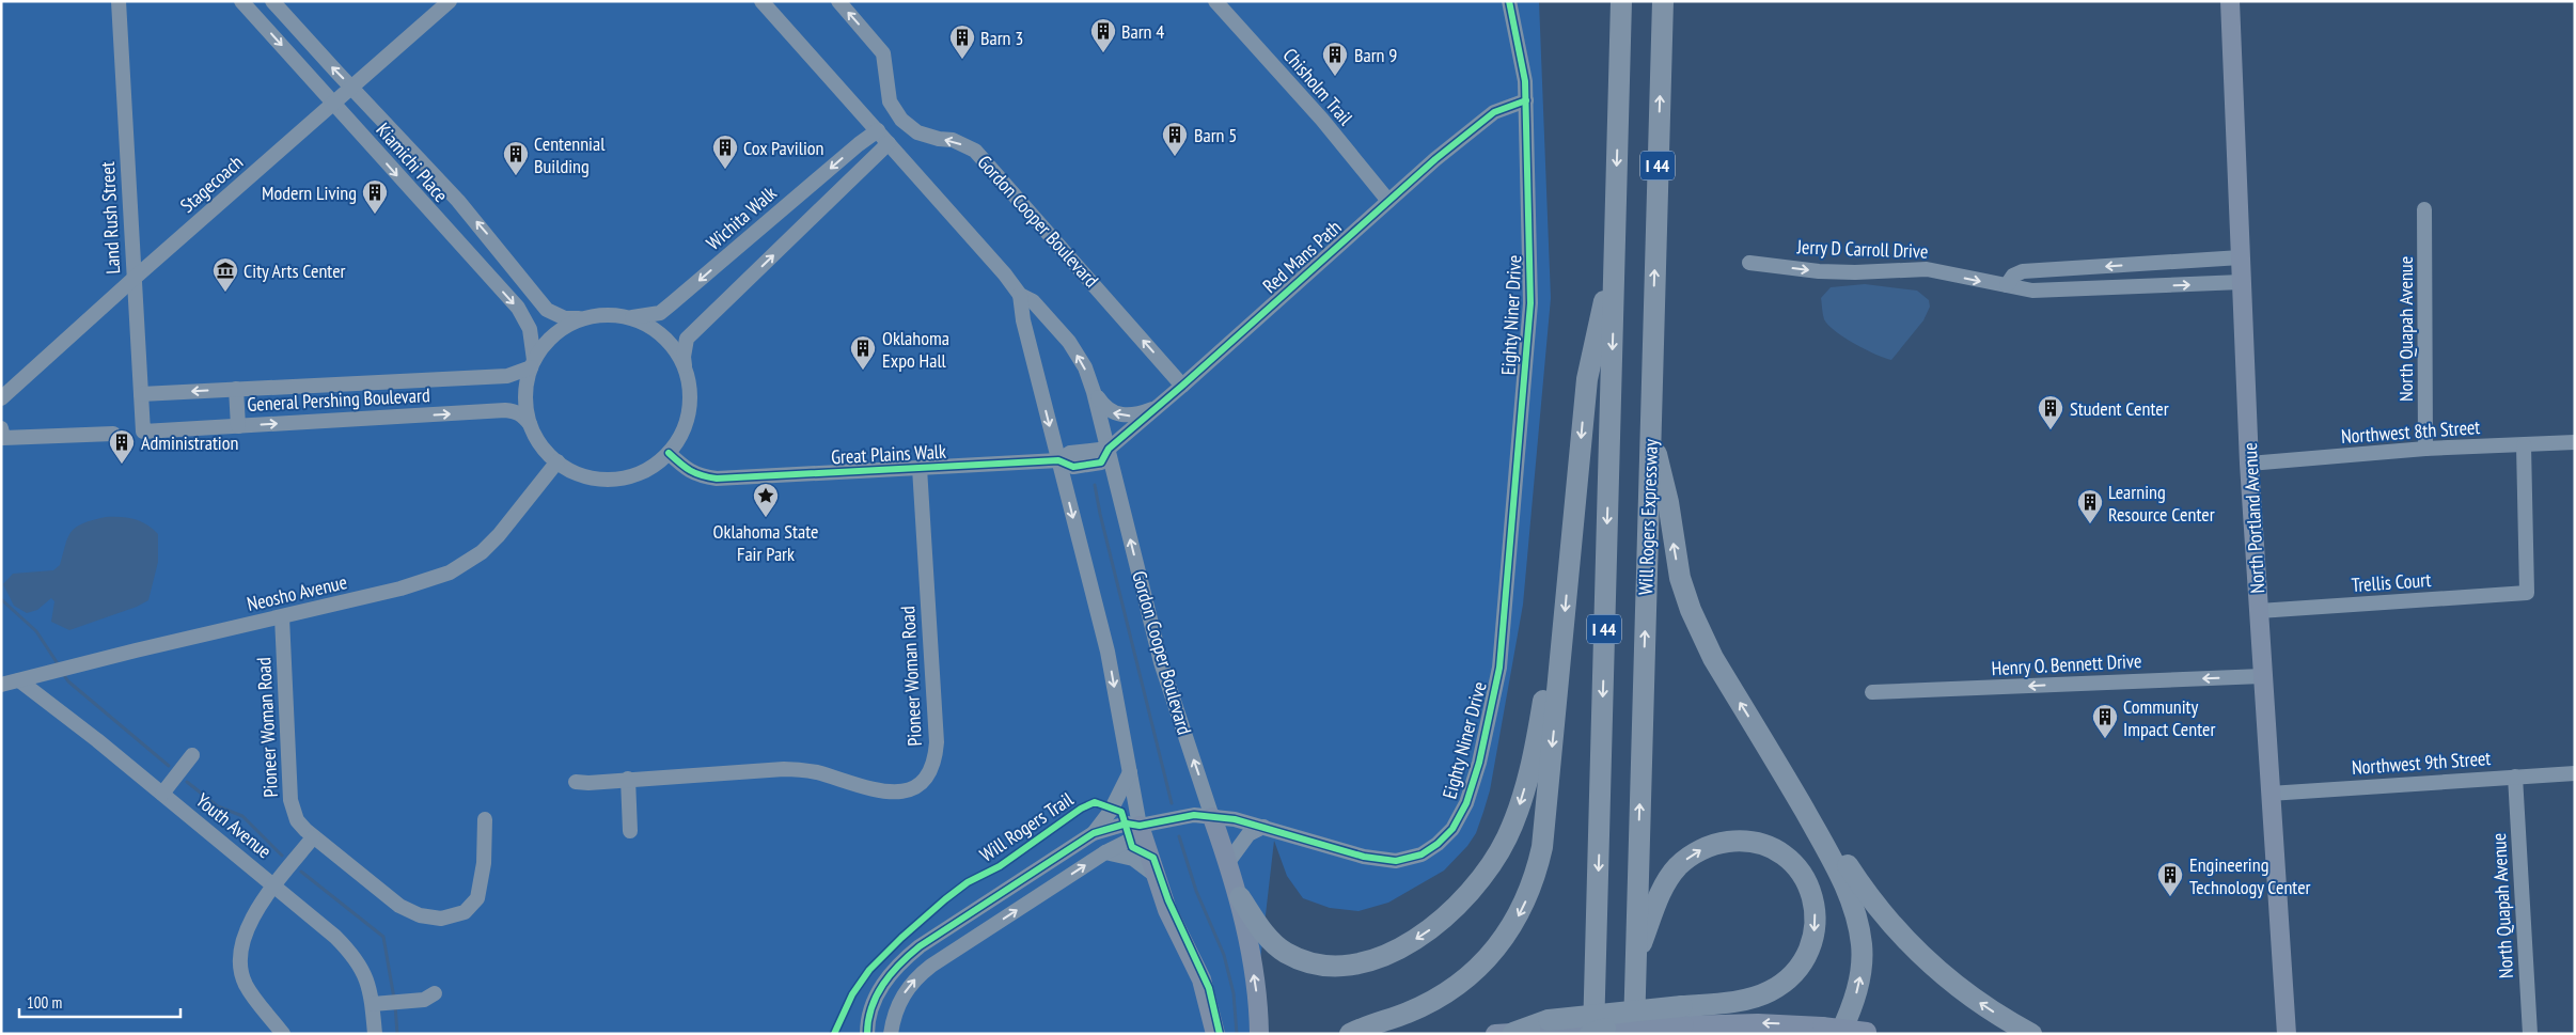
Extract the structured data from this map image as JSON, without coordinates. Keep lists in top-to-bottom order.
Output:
{
  "streets": {
    "highway": ["I 44", "Will Rogers Expressway"],
    "main road": ["Gordon Cooper Boulevard", "North Portland Avenue"],
    "street": [
      "Chisholm Trail",
      "Kiamichi Place",
      "Stagecoach",
      "Land Rush Street",
      "Wichita Walk",
      "Jerry D Carroll Drive",
      "Red Mans Path",
      "Eighty Niner Drive",
      "North Quapah Avenue",
      "General Pershing Boulevard",
      "Northwest 8th Street",
      "Great Plains Walk",
      "Trellis Court",
      "Neosho Avenue",
      "Henry O. Bennett Drive",
      "Pioneer Woman Road",
      "Northwest 9th Street",
      "Youth Avenue"
    ],
    "cycle path": ["Will Rogers Trail"]
  },
  "crossings": [
    ["Chisholm Trail", "Red Mans Path"],
    ["Kiamichi Place", "Stagecoach"],
    ["Kiamichi Place", "Wichita Walk"],
    ["Kiamichi Place", "General Pershing Boulevard"],
    ["Kiamichi Place", "Great Plains Walk"],
    ["Kiamichi Place", "Neosho Avenue"],
    ["Stagecoach", "Land Rush Street"],
    ["Land Rush Street", "General Pershing Boulevard"],
    ["Wichita Walk", "Gordon Cooper Boulevard"],
    ["Wichita Walk", "General Pershing Boulevard"],
    ["Wichita Walk", "Great Plains Walk"],
    ["Wichita Walk", "Neosho Avenue"],
    ["Gordon Cooper Boulevard", "Red Mans Path"],
    ["Gordon Cooper Boulevard", "Eighty Niner Drive"],
    ["Gordon Cooper Boulevard", "Great Plains Walk"],
    ["Jerry D Carroll Drive", "North Portland Avenue"],
    ["Red Mans Path", "Eighty Niner Drive"],
    ["Red Mans Path", "Great Plains Walk"],
    ["North Quapah Avenue", "Northwest 8th Street"],
    ["North Quapah Avenue", "Northwest 9th Street"],
    ["General Pershing Boulevard", "Great Plains Walk"],
    ["General Pershing Boulevard", "Neosho Avenue"],
    ["Northwest 8th Street", "North Portland Avenue"],
    ["Northwest 8th Street", "Trellis Court"],
    ["Great Plains Walk", "Neosho Avenue"],
    ["Great Plains Walk", "Pioneer Woman Road"],
    ["North Portland Avenue", "Trellis Court"],
    ["North Portland Avenue", "Henry O. Bennett Drive"],
    ["North Portland Avenue", "Northwest 9th Street"],
    ["Neosho Avenue", "Pioneer Woman Road"],
    ["Neosho Avenue", "Youth Avenue"]
  ],
  "one_way": ["Jerry D Carroll Drive", "Henry O. Bennett Drive"],
  "places": {
    "building": [
      "Barn 4",
      "Barn 3",
      "Barn 9",
      "Barn 5",
      "Cox Pavilion",
      "Centennial Building",
      "Modern Living",
      "Oklahoma Expo Hall",
      "Student Center",
      "Administration",
      "Learning Resource Center",
      "Community Impact Center",
      "Engineering Technology Center"
    ],
    "museum": ["City Arts Center"],
    "place": ["Oklahoma State Fair Park"]
  },
  "scale_bar": "100 m"
}
